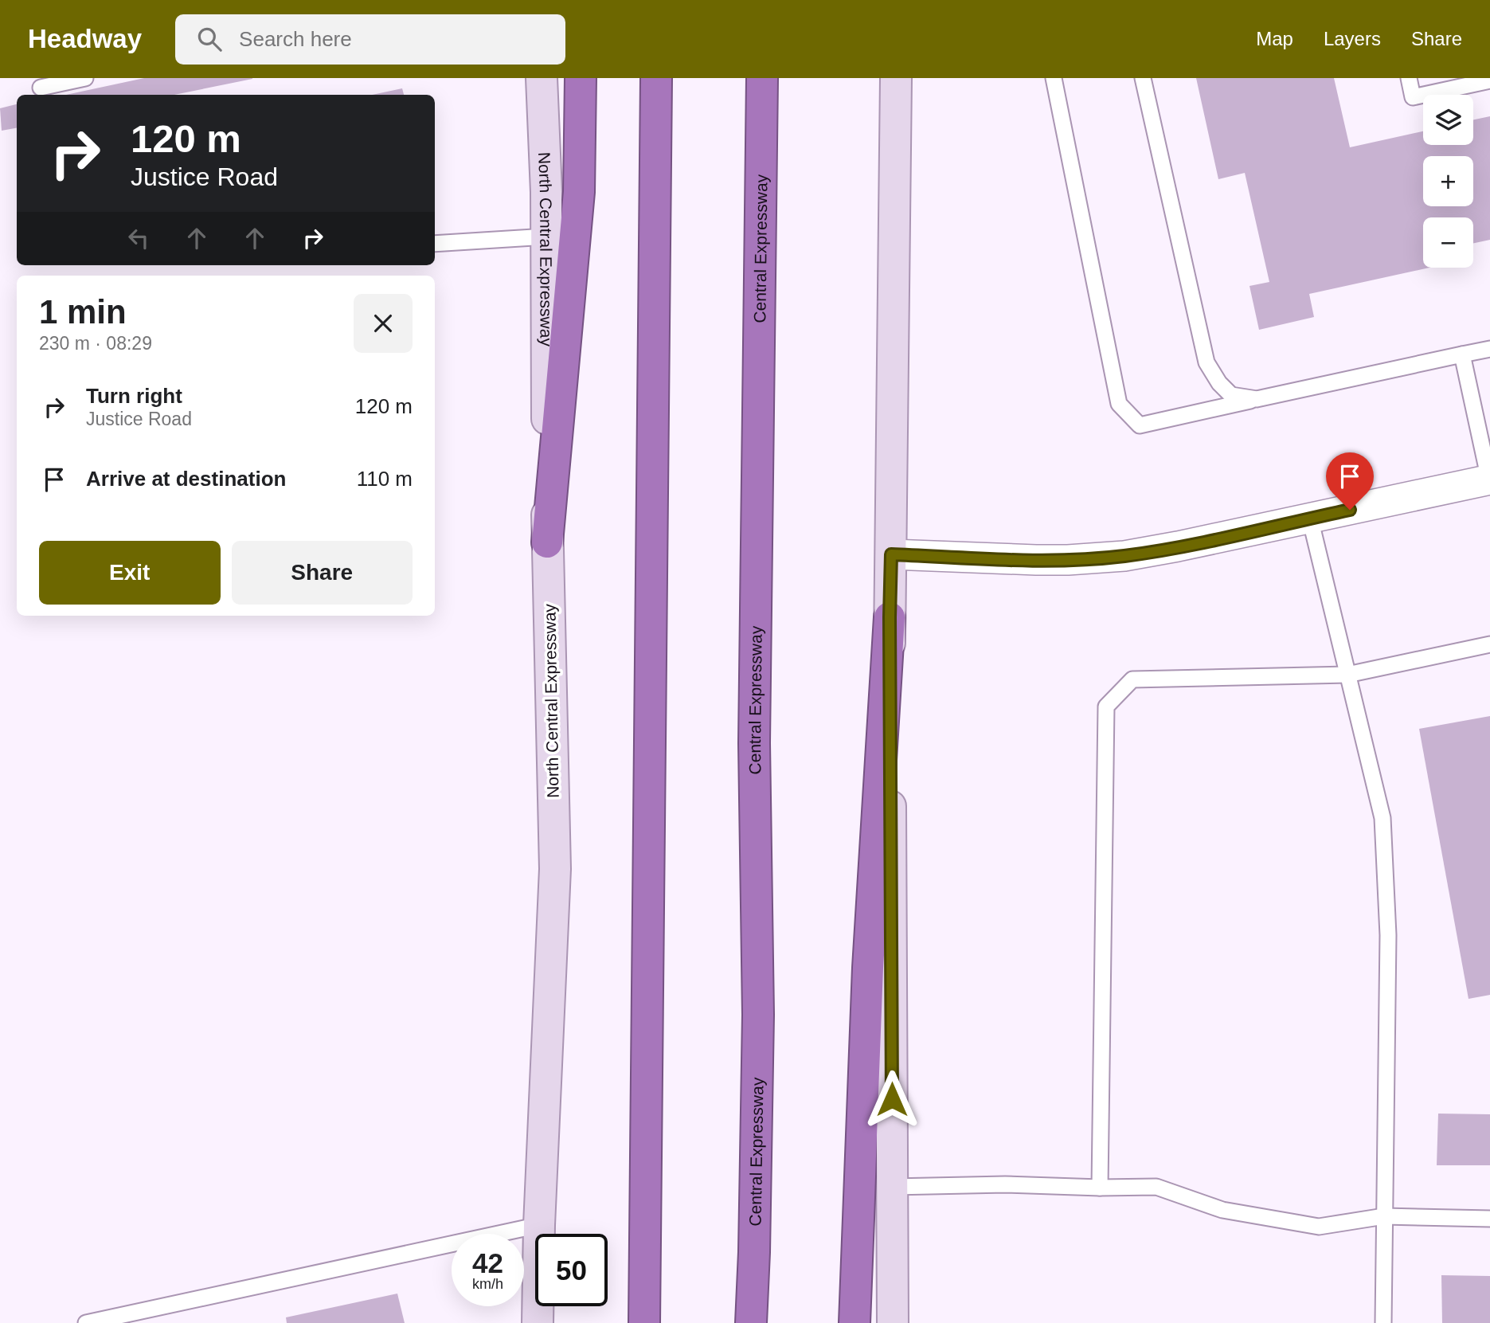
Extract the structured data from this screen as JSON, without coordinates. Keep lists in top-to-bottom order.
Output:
{
  "streets": {
    "highway": ["Central Expressway"],
    "main road": ["North Central Expressway"]
  },
  "page": {
    "header": "Headway",
    "search": "Search here",
    "nav": ["Map", "Layers", "Share"],
    "map_buttons": ["+", "−"],
    "turn": ["120 m", "Justice Road"],
    "heading": ["1 min", "230 m · 08:29"],
    "list": [
      {
        "name": "Turn right",
        "note": "Justice Road",
        "value": "120 m"
      },
      {
        "name": "Arrive at destination",
        "value": "110 m"
      }
    ],
    "buttons": ["Exit", "Share"],
    "speed": "42 km/h",
    "limit": "50"
  }
}
